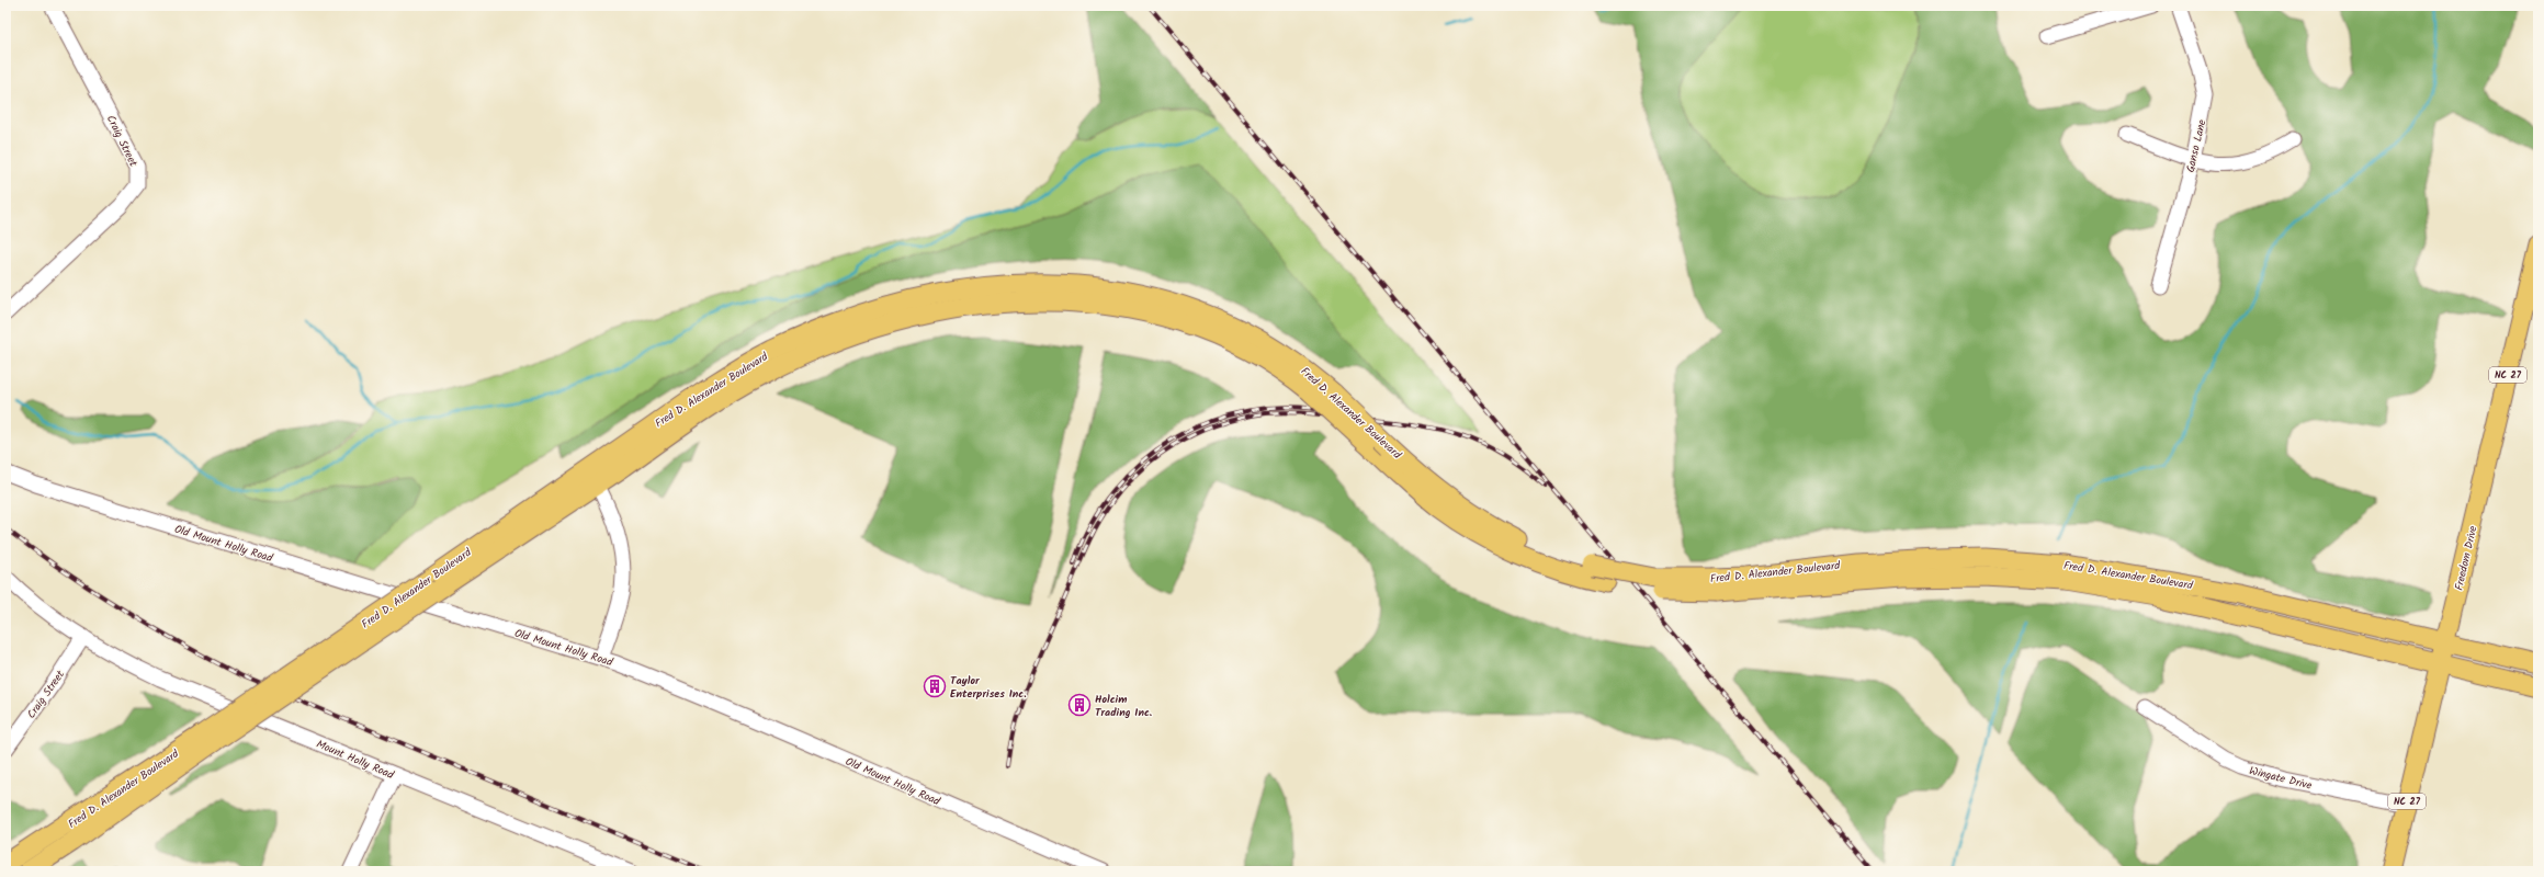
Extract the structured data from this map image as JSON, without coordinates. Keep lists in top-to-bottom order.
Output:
{
  "streets": {
    "main road": ["NC 27", "Fred D. Alexander Boulevard", "Freedom Drive"],
    "street": [
      "Craig Street",
      "Ganso Lane",
      "Old Mount Holly Road",
      "Mount Holly Road",
      "Wingate Drive"
    ]
  },
  "crossings": [
    ["Craig Street", "Mount Holly Road"],
    ["Fred D. Alexander Boulevard", "Freedom Drive"],
    ["Freedom Drive", "Wingate Drive"]
  ],
  "places": {
    "building": ["Taylor Enterprises Inc.", "Holcim Trading Inc."]
  }
}
